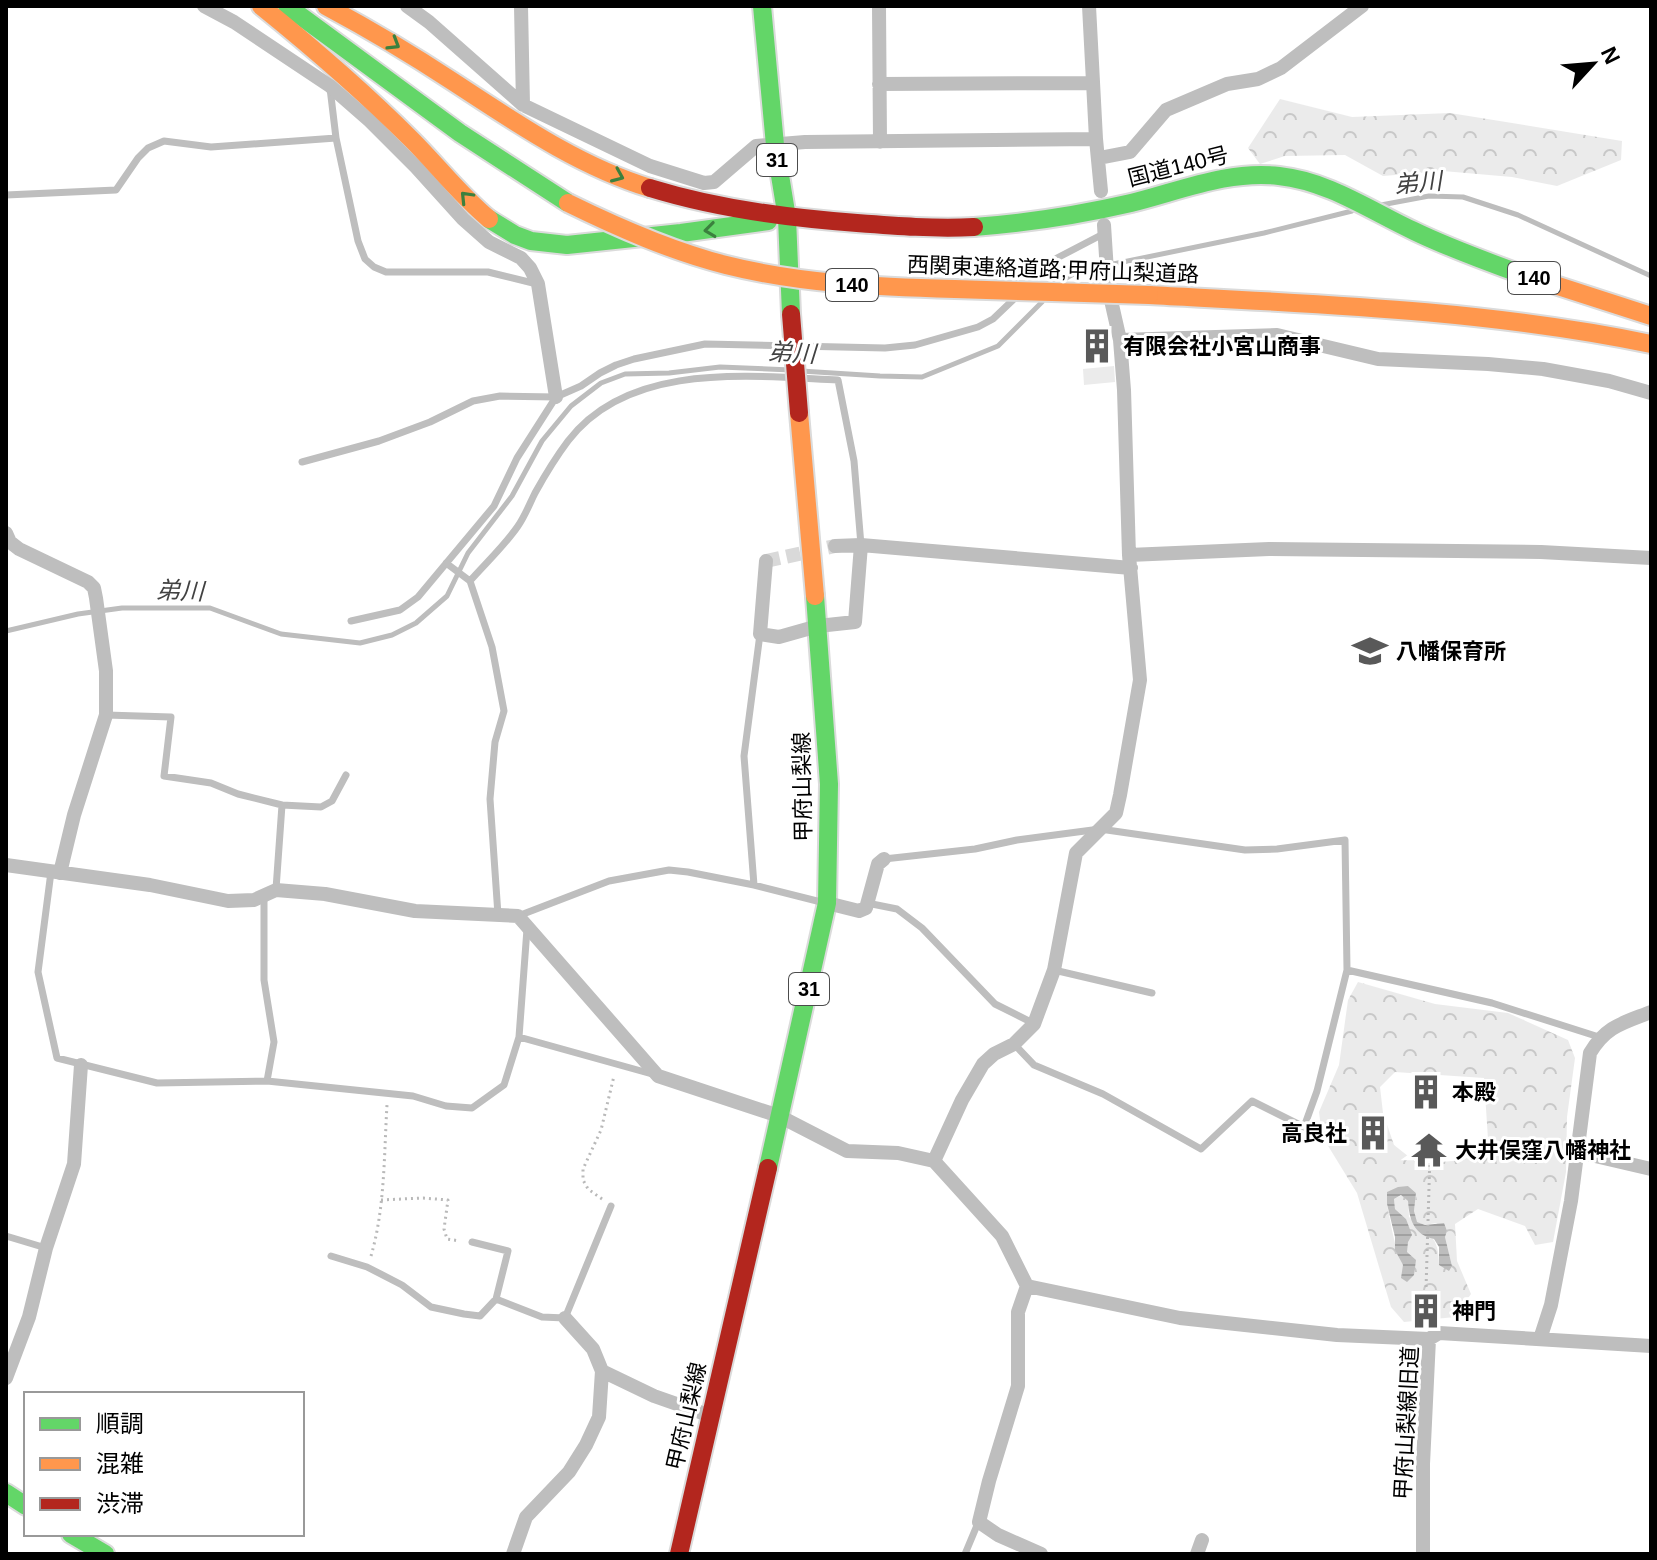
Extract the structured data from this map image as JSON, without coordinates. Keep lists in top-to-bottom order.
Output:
{
  "streets": {
    "main road": [
      "31",
      "国道140号",
      "西関東連絡道路;甲府山梨道路",
      "140",
      "甲府山梨線"
    ],
    "street": ["甲府山梨線旧道"]
  },
  "crossings": [
    ["国道140号", "甲府山梨線"]
  ],
  "water": ["弟川"],
  "places": {
    "building": [
      "有限会社小宮山商事",
      "本殿",
      "高良社",
      "神門"
    ],
    "school or university": ["八幡保育所"],
    "temple": ["大井俣窪八幡神社"]
  },
  "legend": ["順調", "混雑", "渋滞"],
  "north": "top right"
}
